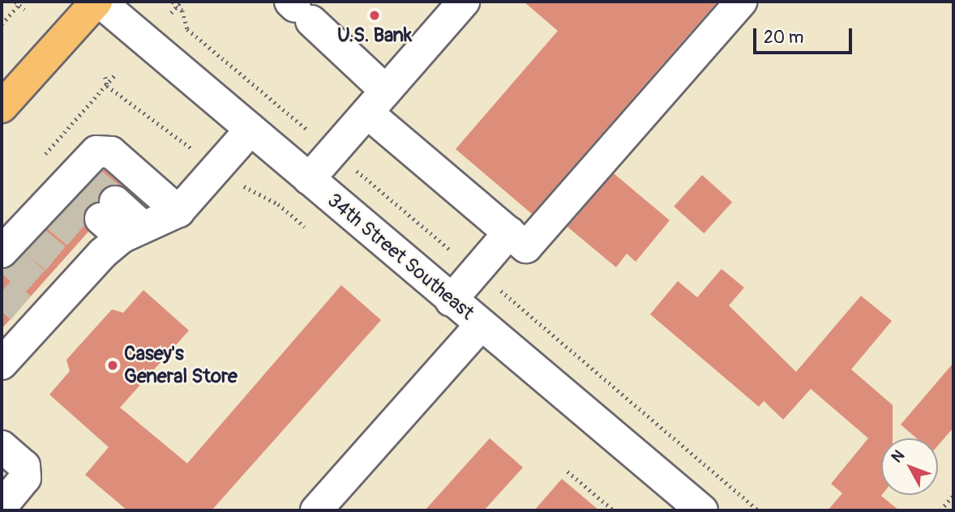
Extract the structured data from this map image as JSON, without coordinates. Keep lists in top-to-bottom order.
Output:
{
  "streets": {
    "street": ["34th Street Southeast"]
  },
  "places": ["U.S. Bank", "Casey's General Store"],
  "scale_bar": "20 m",
  "north": "top left"
}
